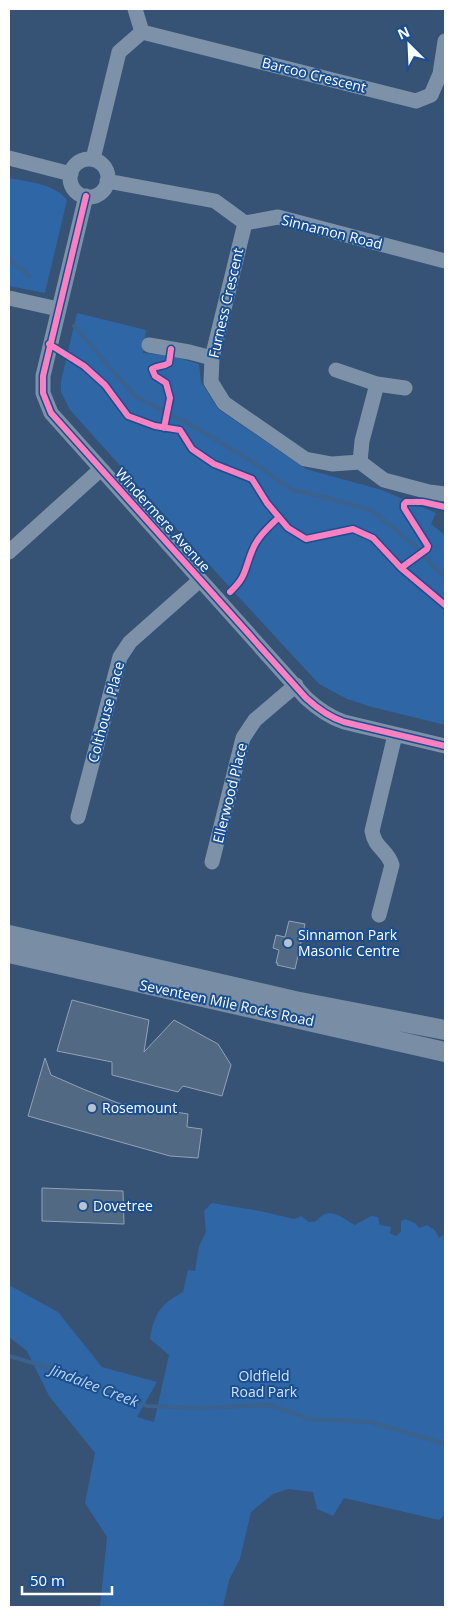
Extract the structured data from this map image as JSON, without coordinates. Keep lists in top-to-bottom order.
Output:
{
  "streets": {
    "main road": ["Seventeen Mile Rocks Road"],
    "street": [
      "Barcoo Crescent",
      "Sinnamon Road",
      "Furness Crescent",
      "Windermere Avenue",
      "Colthouse Place",
      "Ellerwood Place"
    ]
  },
  "crossings": [
    ["Sinnamon Road", "Furness Crescent"],
    ["Windermere Avenue", "Colthouse Place"],
    ["Windermere Avenue", "Ellerwood Place"]
  ],
  "water": ["Jindalee Creek"],
  "parks": ["Oldfield Road Park"],
  "places": ["Sinnamon Park Masonic Centre", "Rosemount", "Dovetree"],
  "scale_bar": "50 m",
  "north": "top left"
}
